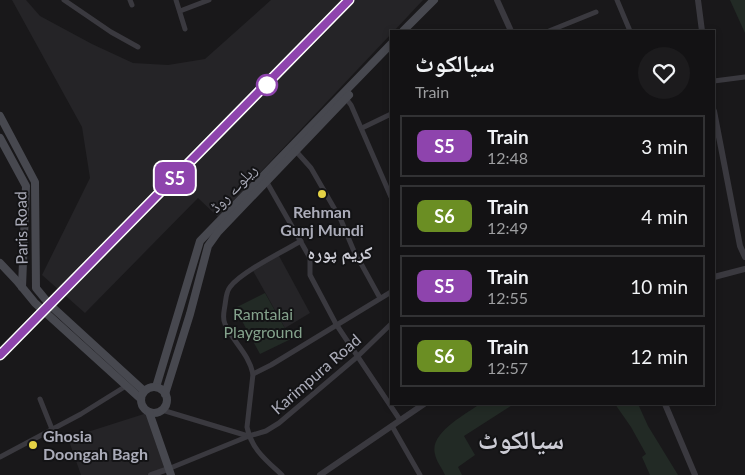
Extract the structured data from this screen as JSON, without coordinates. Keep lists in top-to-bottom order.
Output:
{
  "streets": {
    "main road": ["ریلوے روڈ", "Paris Road"],
    "street": ["Karimpura Road"]
  },
  "crossings": [
    ["ریلوے روڈ", "Paris Road"]
  ],
  "districts": ["کریم پورہ", "سیالکوٹ"],
  "parks": ["Ramtalai Playground"],
  "places": ["Rehman Gunj Mundi", "Ghosia Doongah Bagh"],
  "page": {
    "on_map": "S5",
    "heading": ["سیالکوٹ", "Train"],
    "list": [
      {
        "mark": "S5",
        "name": "Train",
        "note": "12:48",
        "value": "3 min"
      },
      {
        "mark": "S6",
        "name": "Train",
        "note": "12:49",
        "value": "4 min"
      },
      {
        "mark": "S5",
        "name": "Train",
        "note": "12:55",
        "value": "10 min"
      },
      {
        "mark": "S6",
        "name": "Train",
        "note": "12:57",
        "value": "12 min"
      }
    ]
  }
}
